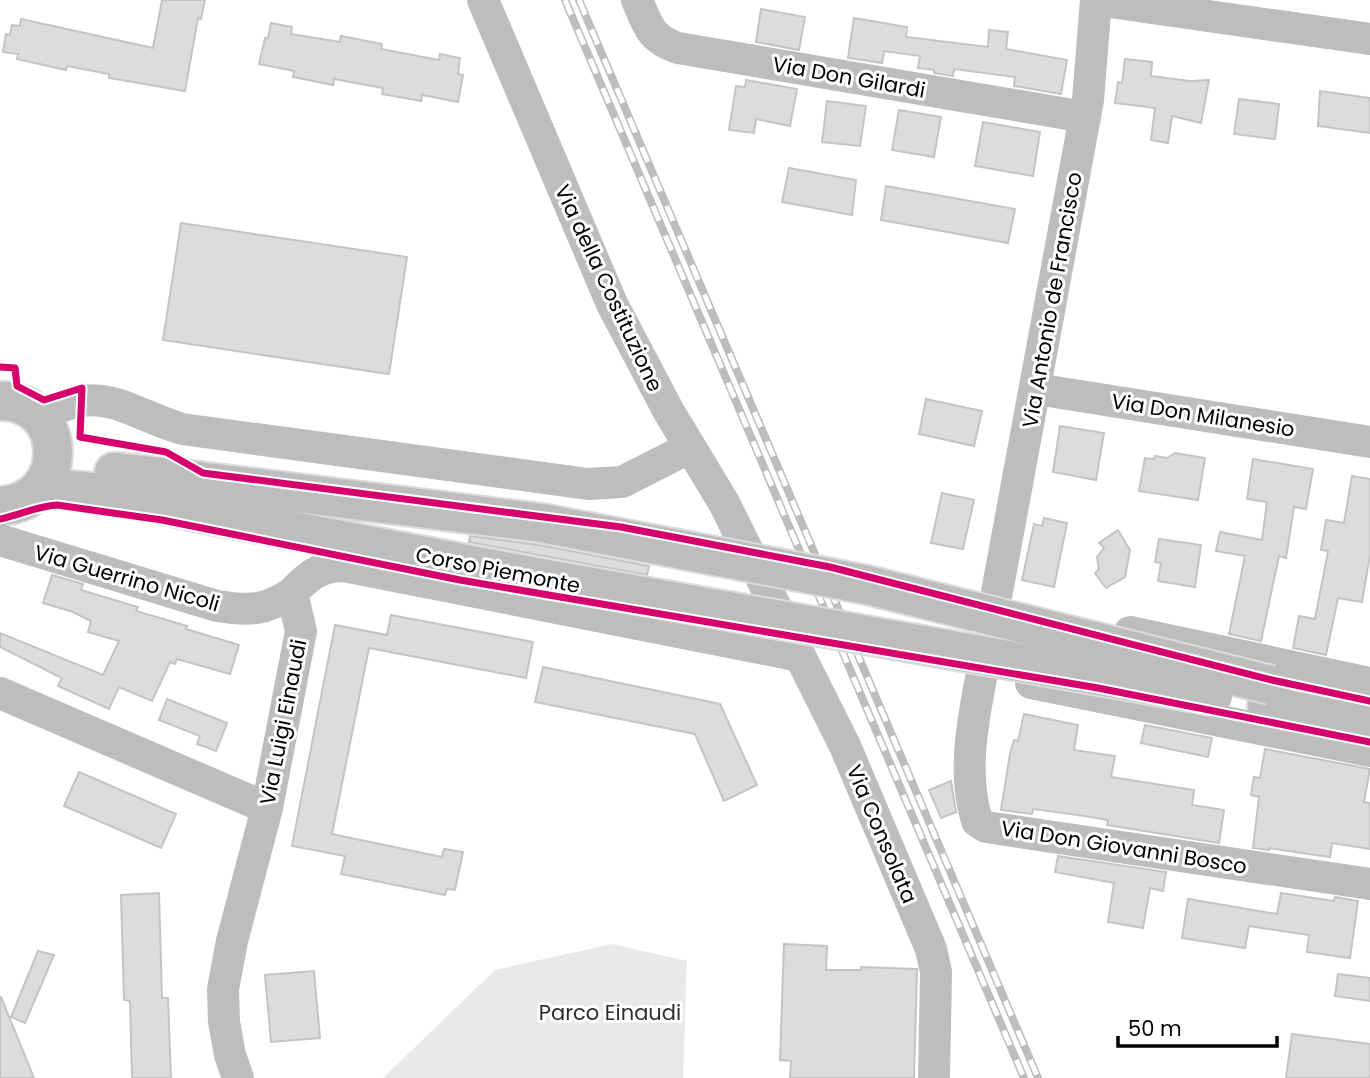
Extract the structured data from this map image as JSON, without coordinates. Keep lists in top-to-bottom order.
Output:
{
  "streets": {
    "main road": ["Corso Piemonte"],
    "street": [
      "Via Don Gilardi",
      "Via della Costituzione",
      "Via Antonio de Francisco",
      "Via Don Milanesio",
      "Via Guerrino Nicoli",
      "Via Luigi Einaudi",
      "Via Consolata",
      "Via Don Giovanni Bosco"
    ]
  },
  "crossings": [
    ["Via Don Gilardi", "Via Antonio de Francisco"],
    ["Via della Costituzione", "Via Consolata"],
    ["Via Antonio de Francisco", "Via Don Milanesio"],
    ["Via Antonio de Francisco", "Via Don Giovanni Bosco"],
    ["Via Guerrino Nicoli", "Via Luigi Einaudi"]
  ],
  "parks": ["Parco Einaudi"],
  "scale_bar": "50 m"
}
